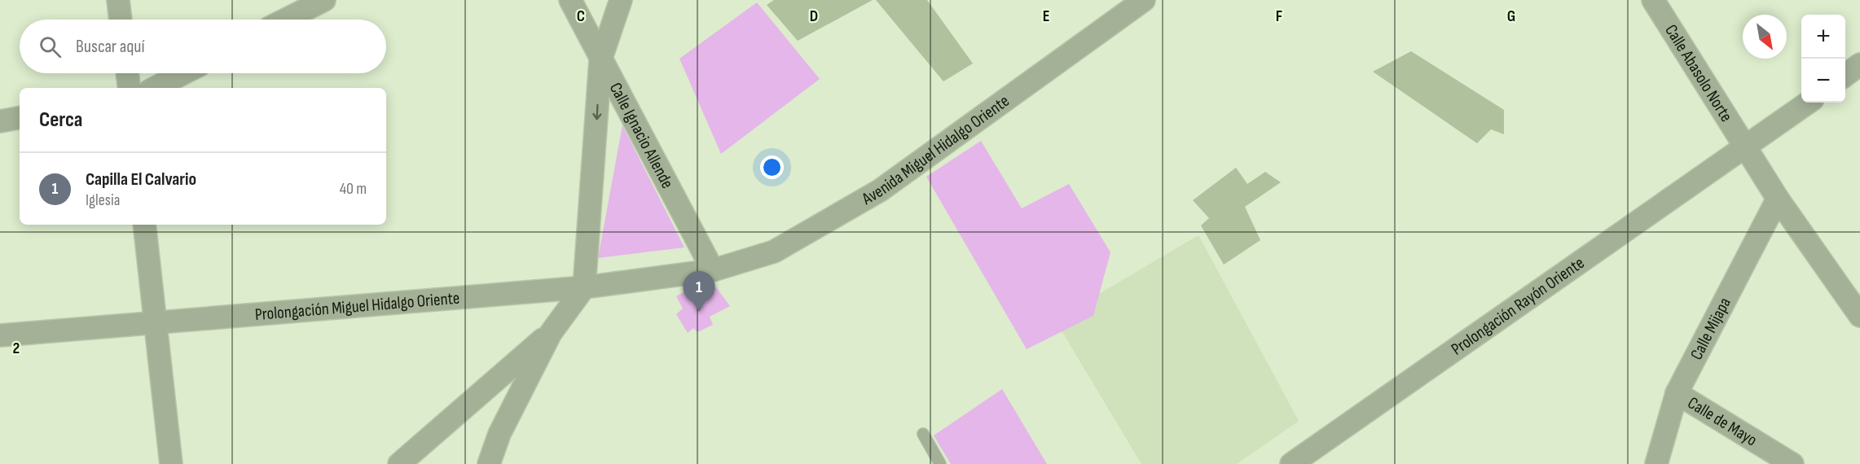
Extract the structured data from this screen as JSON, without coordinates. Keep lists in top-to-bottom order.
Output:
{
  "streets": {
    "street": [
      "Calle Abasolo Norte",
      "Calle Ignacio Allende",
      "Avenida Miguel Hidalgo Oriente",
      "Prolongación Miguel Hidalgo Oriente",
      "Prolongación Rayón Oriente",
      "Calle Mijapa",
      "Calle de Mayo"
    ]
  },
  "crossings": [
    ["Calle Abasolo Norte", "Prolongación Rayón Oriente"],
    ["Calle Abasolo Norte", "Calle Mijapa"],
    ["Calle Ignacio Allende", "Avenida Miguel Hidalgo Oriente"],
    ["Calle Ignacio Allende", "Prolongación Miguel Hidalgo Oriente"],
    ["Avenida Miguel Hidalgo Oriente", "Prolongación Miguel Hidalgo Oriente"],
    ["Calle Mijapa", "Calle de Mayo"]
  ],
  "north": "bottom right",
  "page": {
    "map_buttons": ["+", "−"],
    "search": "Buscar aquí",
    "heading": "Cerca",
    "list": [
      {
        "mark": "1",
        "name": "Capilla El Calvario",
        "note": "Iglesia",
        "value": "40 m"
      }
    ],
    "pins": "1"
  },
  "grid": {
    "columns": [
      "C",
      "D",
      "E",
      "F",
      "G"
    ],
    "rows": ["2"]
  }
}
